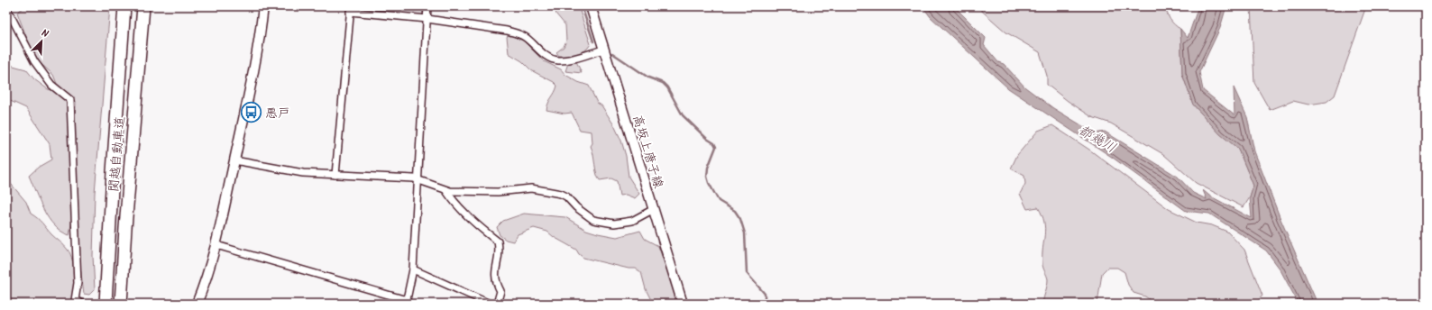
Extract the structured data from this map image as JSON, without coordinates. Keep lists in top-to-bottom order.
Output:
{
  "streets": {
    "highway": ["関越自動車道"],
    "main road": ["高坂上唐子線"]
  },
  "water": ["都幾川"],
  "places": {
    "bus stop": ["悪戸"]
  },
  "north": "top right"
}
